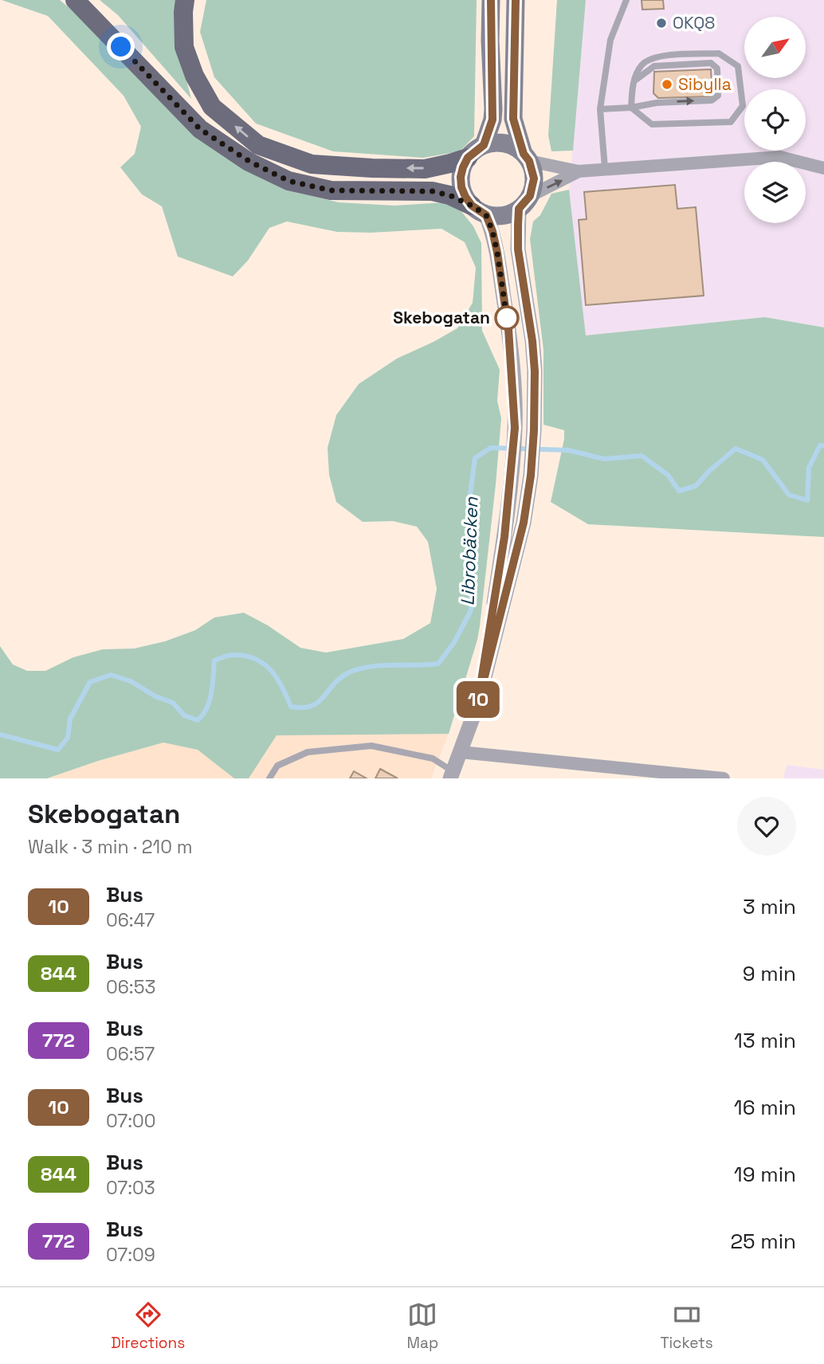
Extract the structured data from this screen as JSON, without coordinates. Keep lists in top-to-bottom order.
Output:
{
  "water": ["Librobäcken"],
  "places": ["OKQ8", "Sibylla", "Skebogatan"],
  "lines": ["bus line 10"],
  "north": "top right",
  "page": {
    "on_map": "10",
    "heading": ["Skebogatan", "Walk · 3 min · 210 m"],
    "list": [
      {
        "mark": "10",
        "name": "Bus",
        "note": "06:47",
        "value": "3 min"
      },
      {
        "mark": "844",
        "name": "Bus",
        "note": "06:53",
        "value": "9 min"
      },
      {
        "mark": "772",
        "name": "Bus",
        "note": "06:57",
        "value": "13 min"
      },
      {
        "mark": "10",
        "name": "Bus",
        "note": "07:00",
        "value": "16 min"
      },
      {
        "mark": "844",
        "name": "Bus",
        "note": "07:03",
        "value": "19 min"
      },
      {
        "mark": "772",
        "name": "Bus",
        "note": "07:09",
        "value": "25 min"
      }
    ],
    "tabs": ["Directions", "Map", "Tickets"]
  }
}
